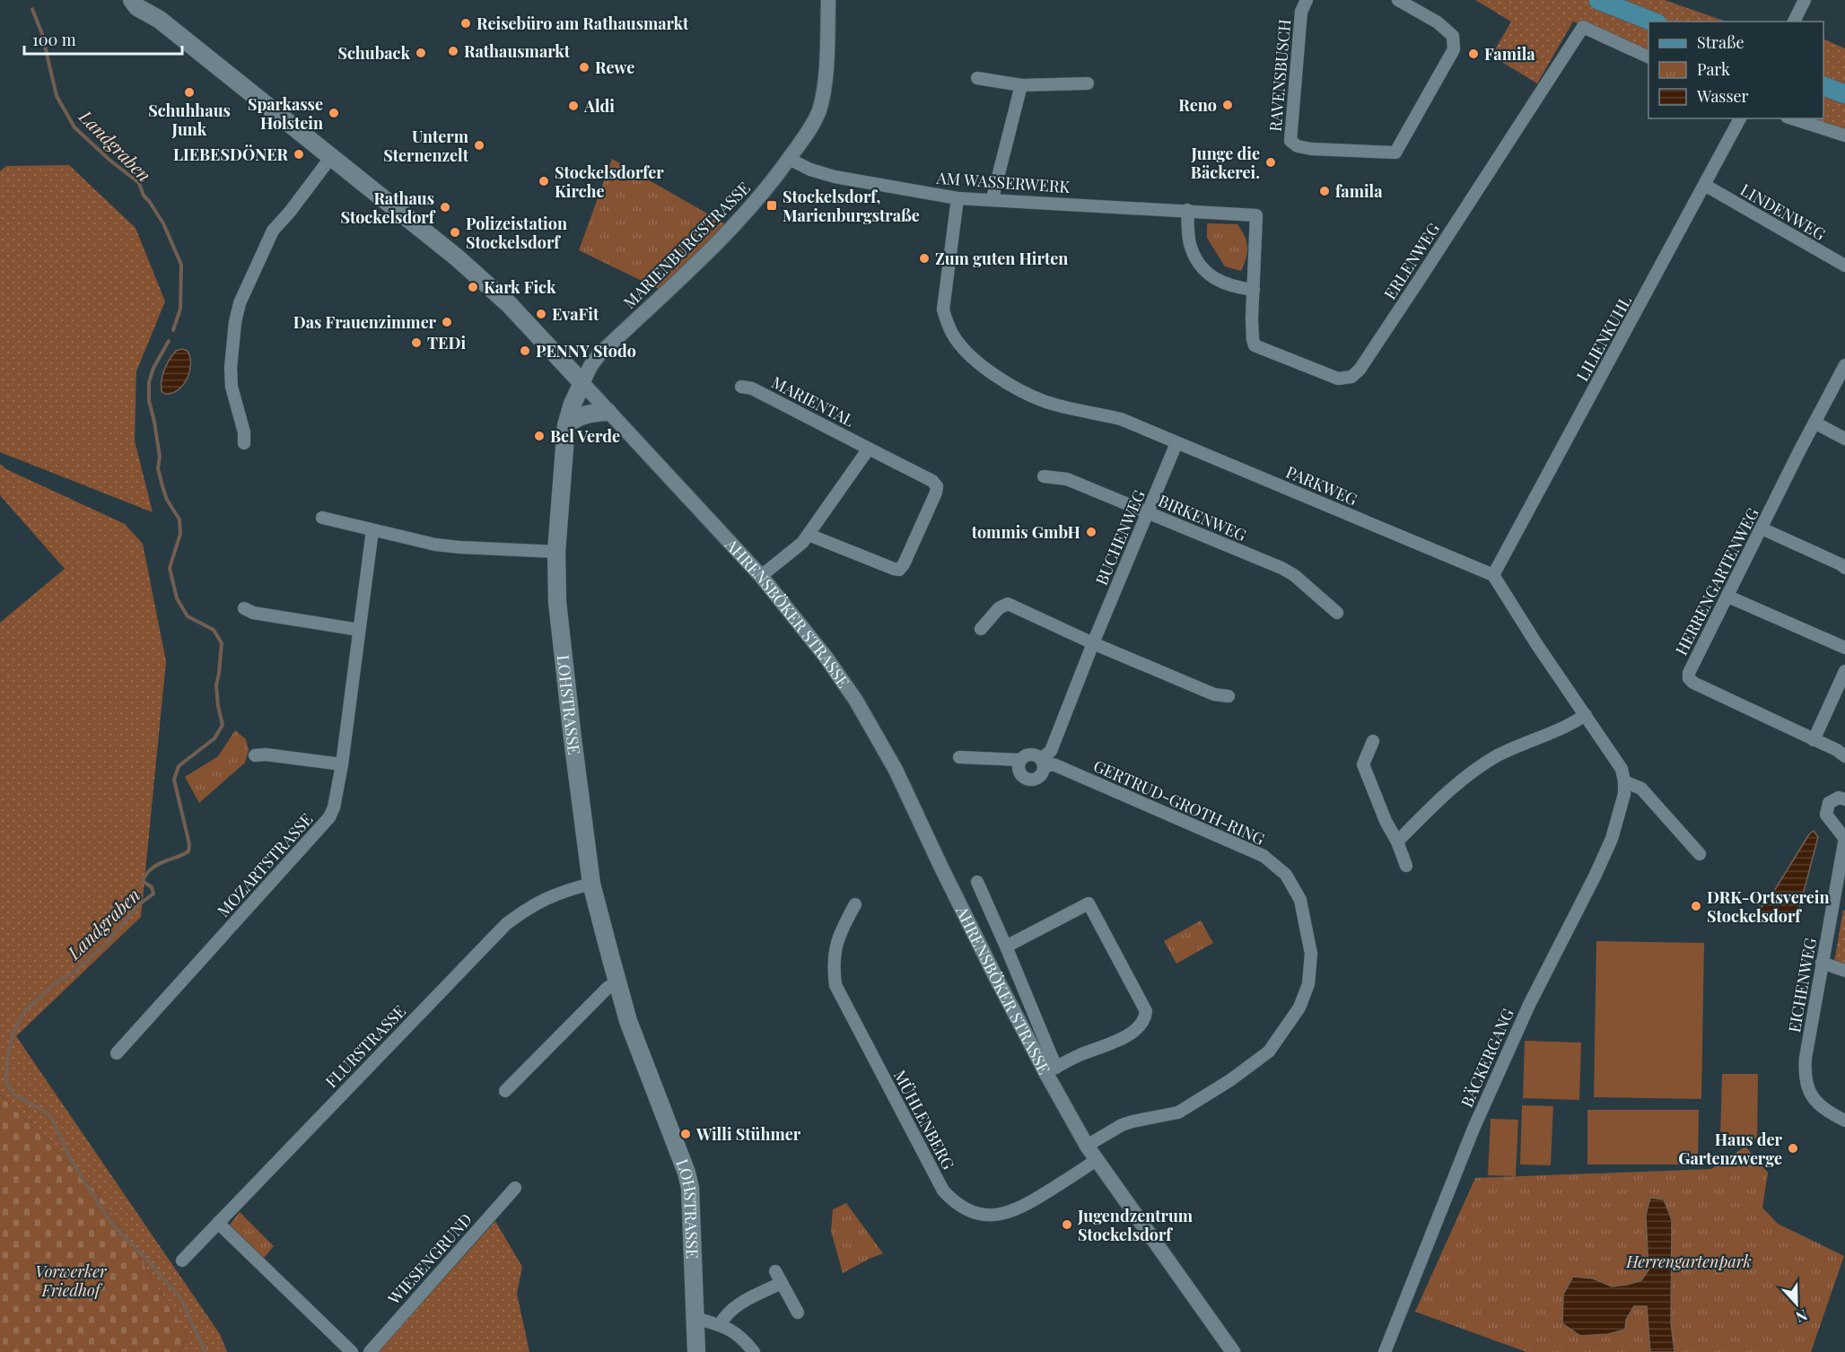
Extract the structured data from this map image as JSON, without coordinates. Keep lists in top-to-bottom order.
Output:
{
  "streets": {
    "main road": ["AHRENSBÖKER STRASSE", "LOHSTRASSE"],
    "street": [
      "RAVENSBUSCH",
      "AM WASSERWERK",
      "LINDENWEG",
      "MARIENBURGSTRASSE",
      "ERLENWEG",
      "LILIENKUHL",
      "MARIENTAL",
      "PARKWEG",
      "BIRKENWEG",
      "BUCHENWEG",
      "HERRENGARTENWEG",
      "GERTRUD-GROTH-RING",
      "MOZARTSTRASSE",
      "EICHENWEG",
      "FLURSTRASSE",
      "BÄCKERGANG",
      "MÜHLENBERG",
      "WIESENGRUND"
    ]
  },
  "crossings": [
    ["AM WASSERWERK", "MARIENBURGSTRASSE"],
    ["AM WASSERWERK", "ERLENWEG"],
    ["AM WASSERWERK", "PARKWEG"],
    ["LINDENWEG", "LILIENKUHL"],
    ["MARIENBURGSTRASSE", "AHRENSBÖKER STRASSE"],
    ["MARIENBURGSTRASSE", "LOHSTRASSE"],
    ["LILIENKUHL", "PARKWEG"],
    ["PARKWEG", "BUCHENWEG"],
    ["BIRKENWEG", "BUCHENWEG"],
    ["AHRENSBÖKER STRASSE", "LOHSTRASSE"],
    ["AHRENSBÖKER STRASSE", "GERTRUD-GROTH-RING"],
    ["AHRENSBÖKER STRASSE", "MÜHLENBERG"],
    ["LOHSTRASSE", "FLURSTRASSE"]
  ],
  "water": ["Landgraben"],
  "parks": ["Herrengartenpark", "Vorwerker Friedhof"],
  "places": {
    "other": [
      "Reisebüro am Rathausmarkt",
      "Rathausmarkt",
      "Schuback",
      "Famila",
      "Rewe",
      "Schuhhaus Junk",
      "Reno",
      "Aldi",
      "Sparkasse Holstein",
      "Unterm Sternenzelt",
      "LIEBESDÖNER",
      "Junge die Bäckerei.",
      "Stockelsdorfer Kirche",
      "famila",
      "Rathaus Stockelsdorf",
      "Polizeistation Stockelsdorf",
      "Zum guten Hirten",
      "Kark Fick",
      "EvaFit",
      "Das Frauenzimmer",
      "TEDi",
      "PENNY Stodo",
      "Bel Verde",
      "tommis GmbH",
      "DRK-Ortsverein Stockelsdorf",
      "Willi Stühmer",
      "Haus der Gartenzwerge",
      "Jugendzentrum Stockelsdorf"
    ],
    "transit": ["Stockelsdorf, Marienburgstraße"]
  },
  "legend": ["Straße", "Park", "Wasser"],
  "scale_bar": "100 m",
  "north": "bottom"
}
